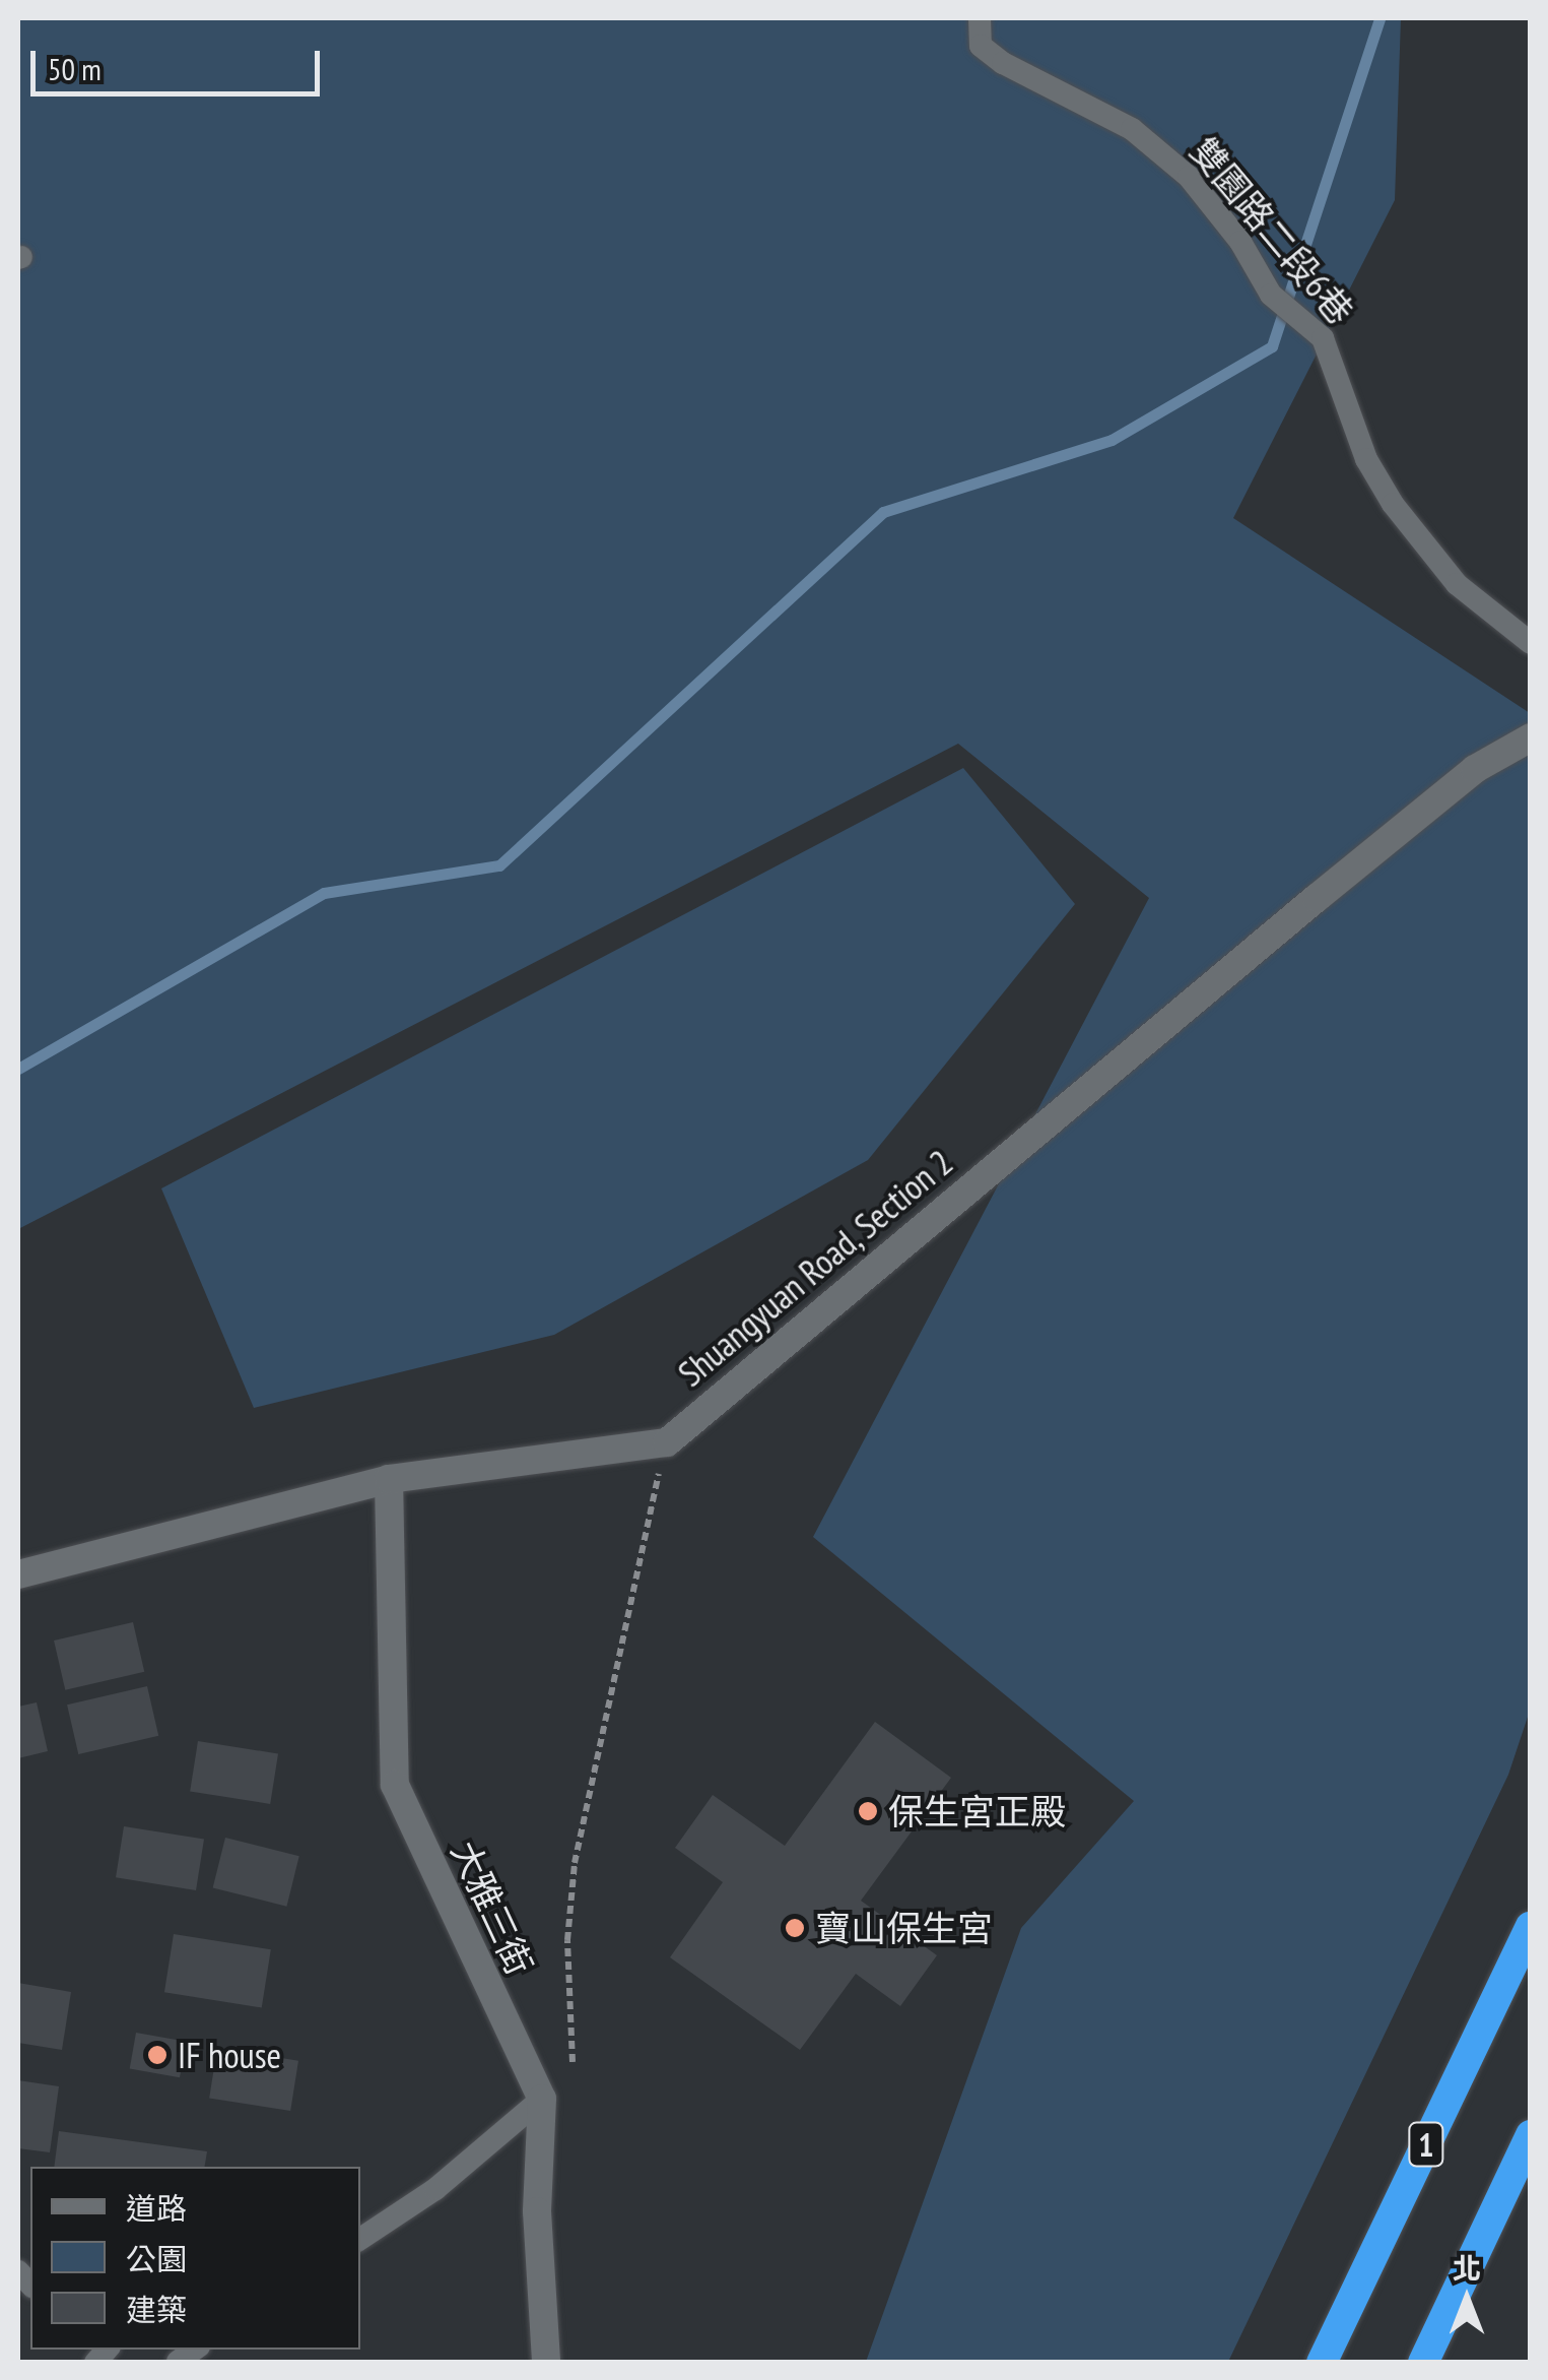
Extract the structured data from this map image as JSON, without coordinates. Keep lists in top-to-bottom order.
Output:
{
  "streets": {
    "highway": ["1"],
    "street": ["Shuangyuan Road, Section 2", "大雅三街"],
    "lane": ["雙園路二段6巷"]
  },
  "crossings": [
    ["Shuangyuan Road, Section 2", "大雅三街"]
  ],
  "places": ["保生宮正殿", "寶山保生宮", "IF house"],
  "legend": ["道路", "公園", "建築"],
  "scale_bar": "50 m",
  "north": "top"
}
